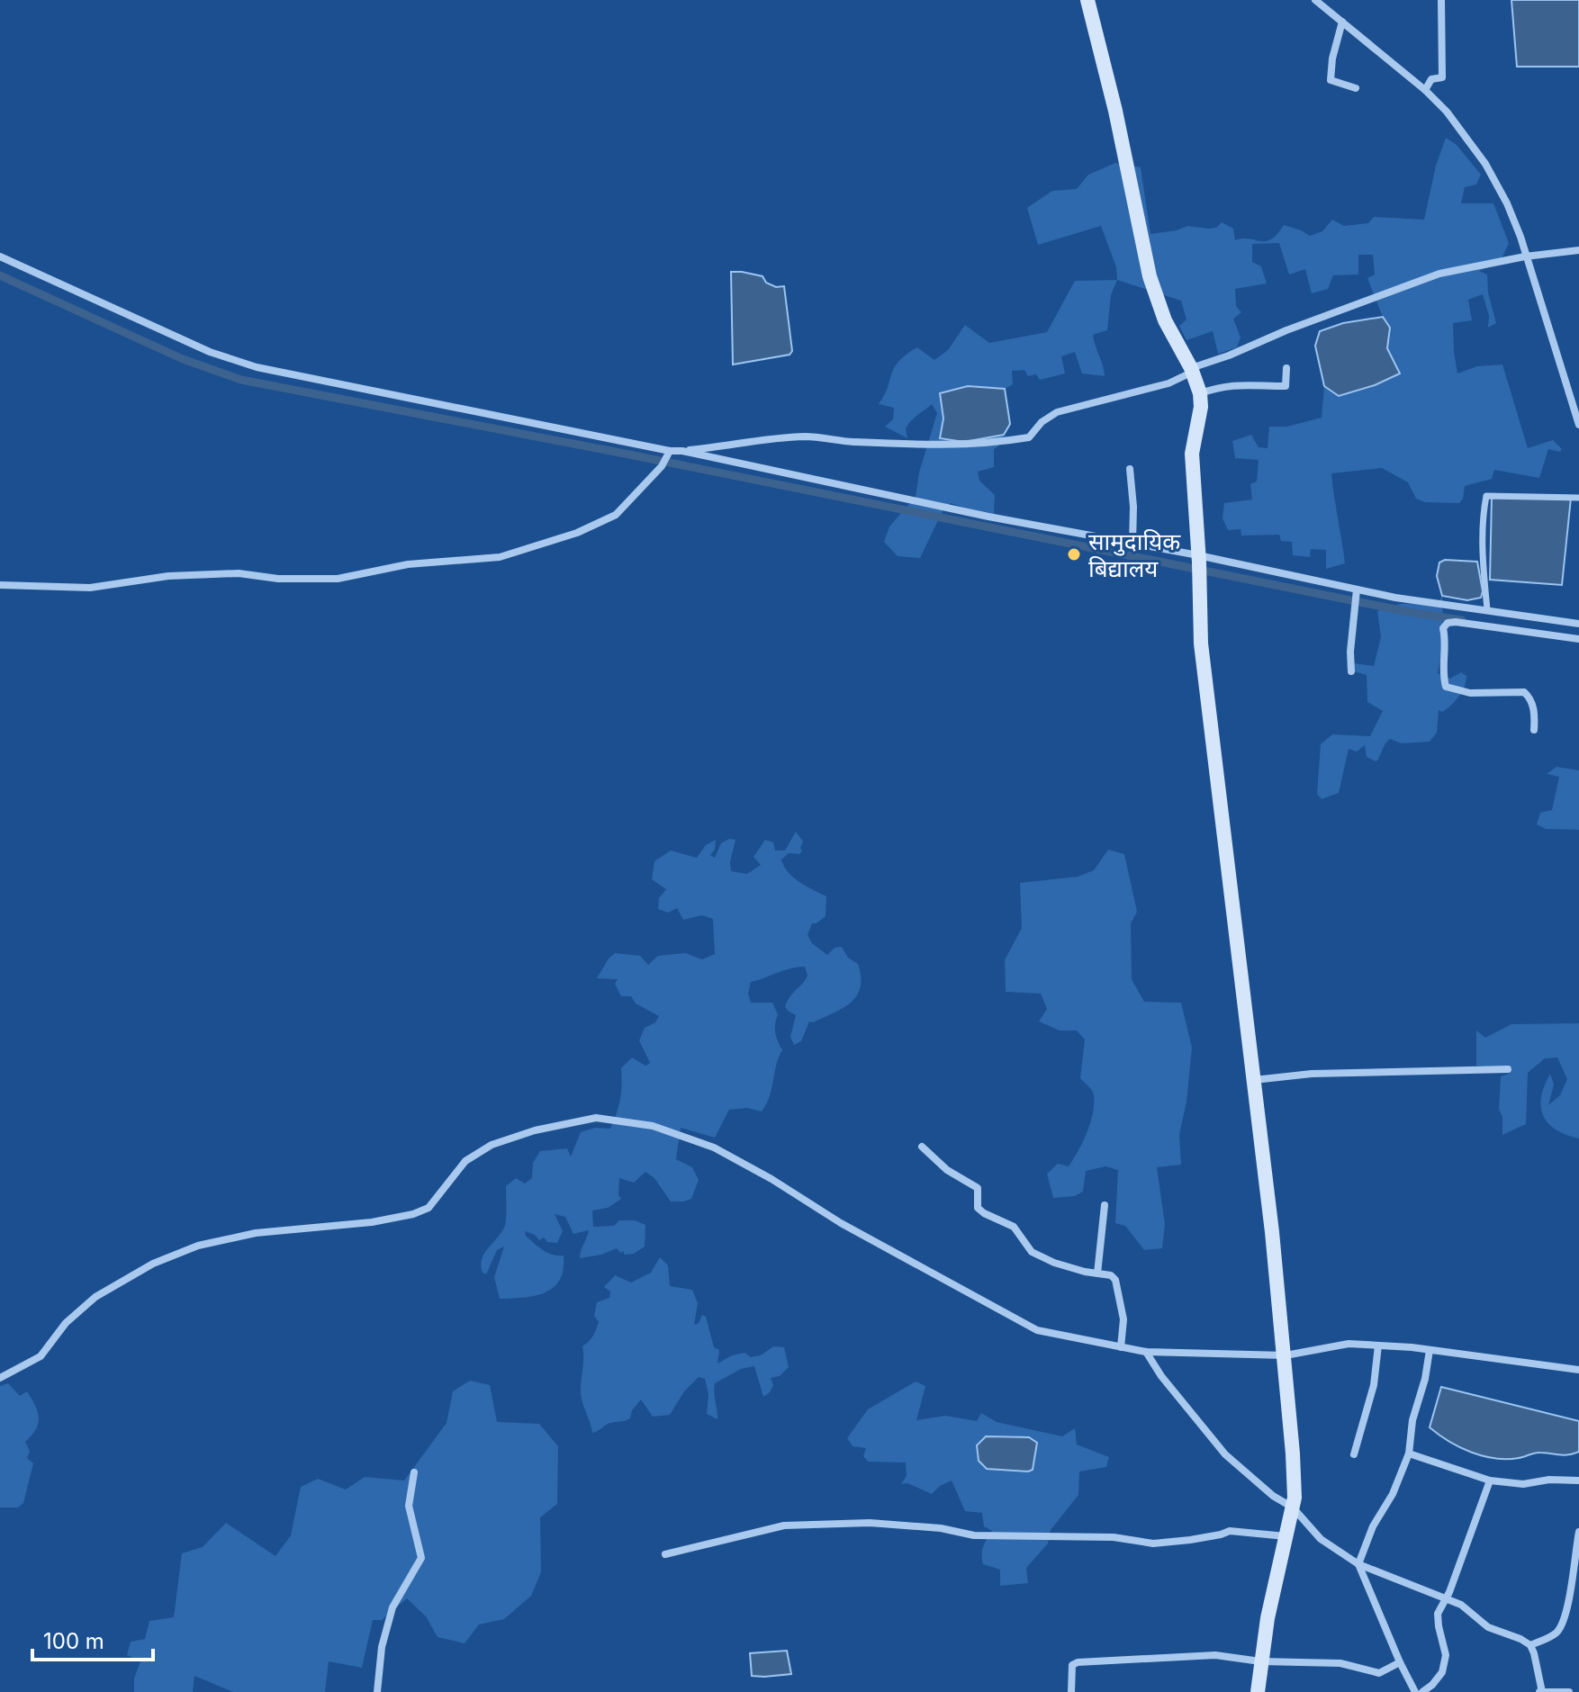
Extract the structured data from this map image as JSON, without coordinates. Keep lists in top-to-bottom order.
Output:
{
  "places": ["सामुदायिक बिद्यालय"],
  "scale_bar": "100 m"
}
